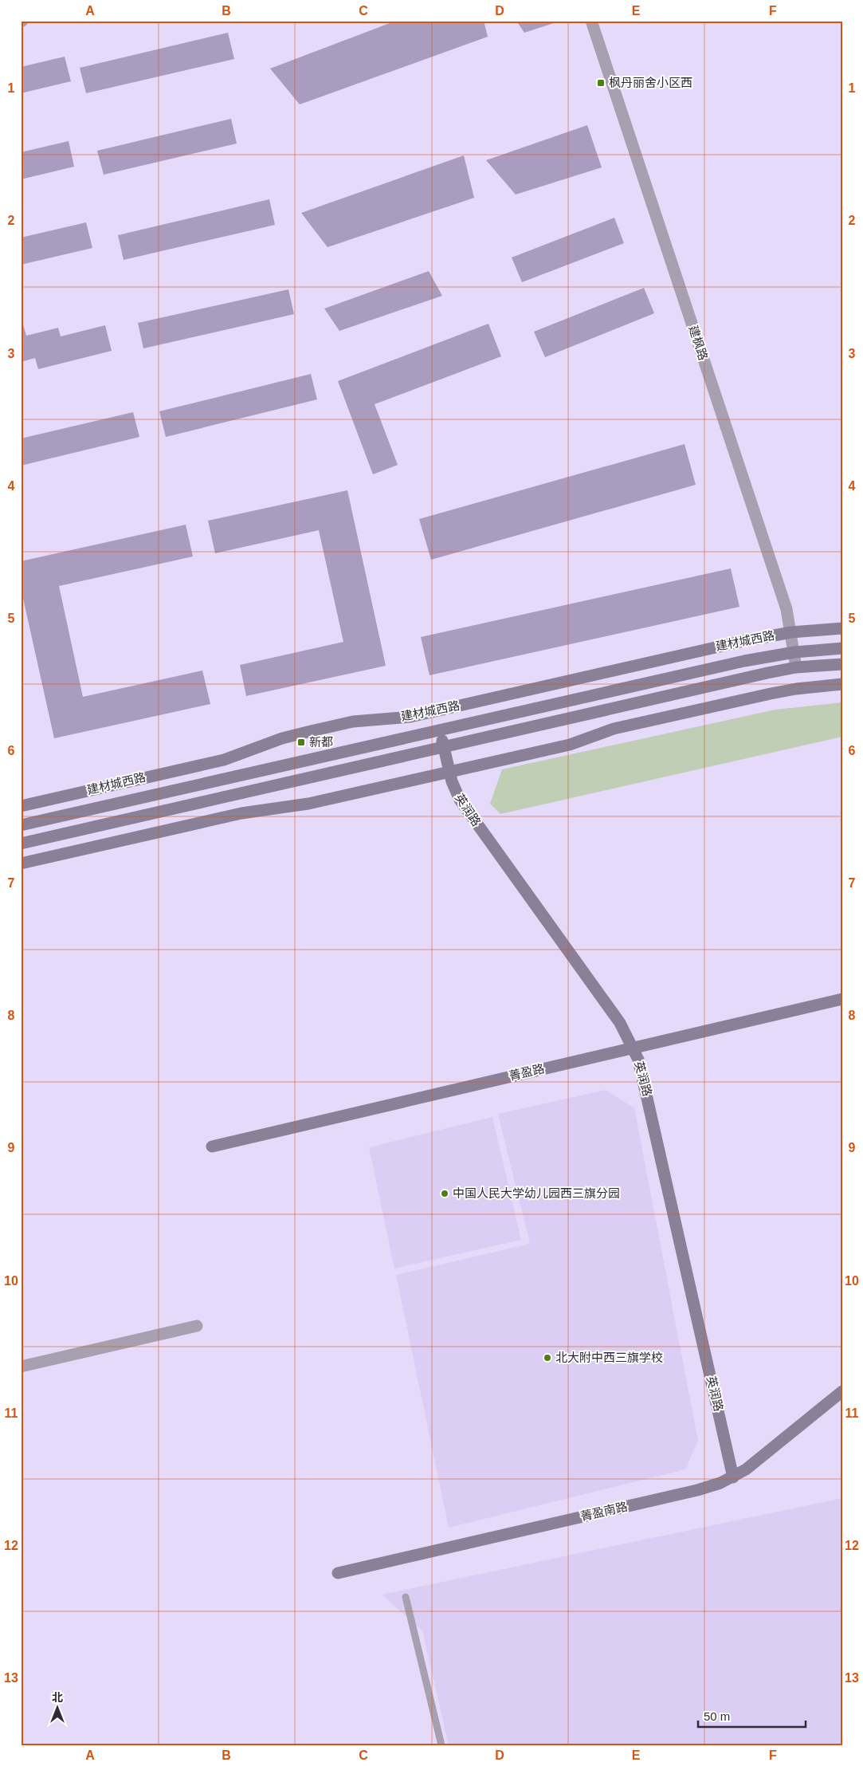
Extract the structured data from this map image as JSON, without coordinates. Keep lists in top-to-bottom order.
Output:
{
  "streets": {
    "street": [
      "建枫路",
      "建材城西路",
      "英润路",
      "菁盈路",
      "菁盈南路"
    ]
  },
  "crossings": [
    ["建枫路", "建材城西路"],
    ["建材城西路", "英润路"],
    ["英润路", "菁盈路"],
    ["英润路", "菁盈南路"]
  ],
  "places": {
    "transit": ["枫丹丽舍小区西", "新都"],
    "other": ["中国人民大学幼儿园西三旗分园", "北大附中西三旗学校"]
  },
  "scale_bar": "50 m",
  "north": "top",
  "grid": {
    "columns": [
      "A",
      "B",
      "C",
      "D",
      "E",
      "F"
    ],
    "rows": [
      "1",
      "2",
      "3",
      "4",
      "5",
      "6",
      "7",
      "8",
      "9",
      "10",
      "11",
      "12",
      "13"
    ]
  }
}
